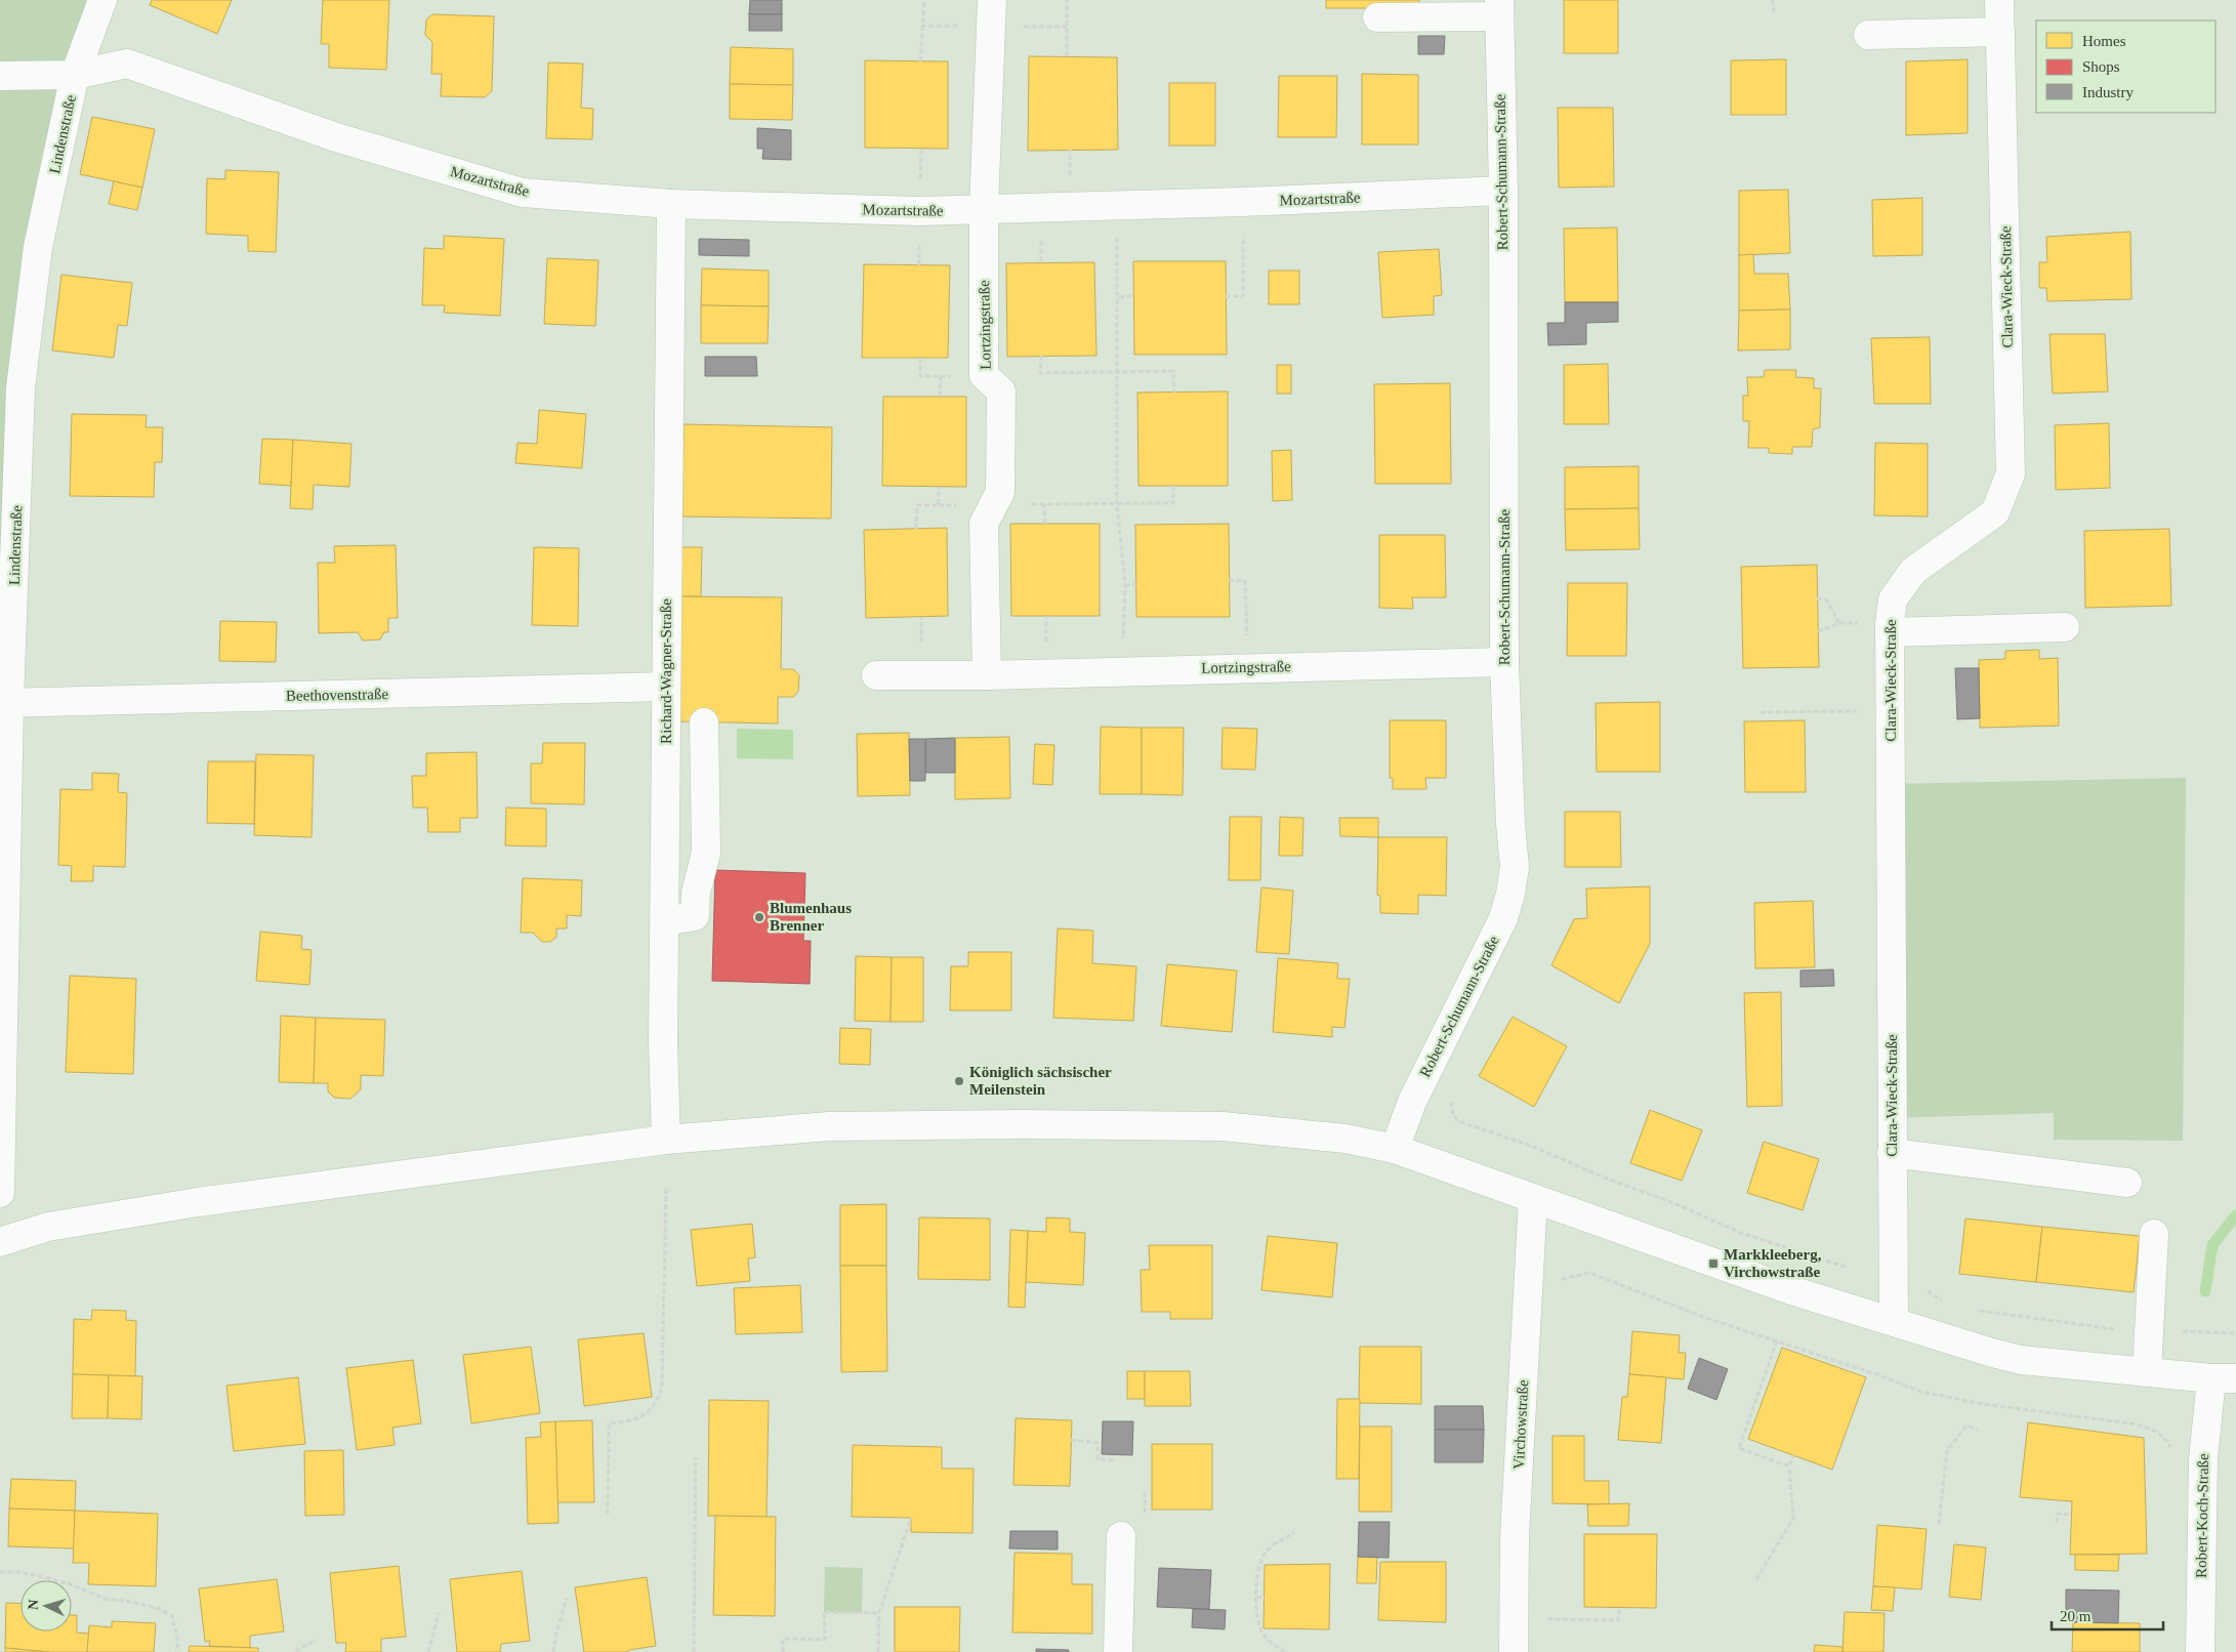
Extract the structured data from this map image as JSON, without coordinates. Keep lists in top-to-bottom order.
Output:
{
  "streets": {
    "street": [
      "Lindenstraße",
      "Robert-Schumann-Straße",
      "Mozartstraße",
      "Clara-Wieck-Straße",
      "Lortzingstraße",
      "Richard-Wagner-Straße",
      "Beethovenstraße",
      "Virchowstraße",
      "Robert-Koch-Straße"
    ]
  },
  "crossings": [
    ["Lindenstraße", "Mozartstraße"],
    ["Lindenstraße", "Beethovenstraße"],
    ["Robert-Schumann-Straße", "Mozartstraße"],
    ["Robert-Schumann-Straße", "Lortzingstraße"],
    ["Mozartstraße", "Lortzingstraße"],
    ["Mozartstraße", "Richard-Wagner-Straße"],
    ["Richard-Wagner-Straße", "Beethovenstraße"]
  ],
  "places": {
    "other": ["Blumenhaus Brenner", "Königlich sächsischer Meilenstein"],
    "transit": ["Markkleeberg, Virchowstraße"]
  },
  "legend": ["Homes", "Shops", "Industry"],
  "scale_bar": "20 m",
  "north": "left"
}
